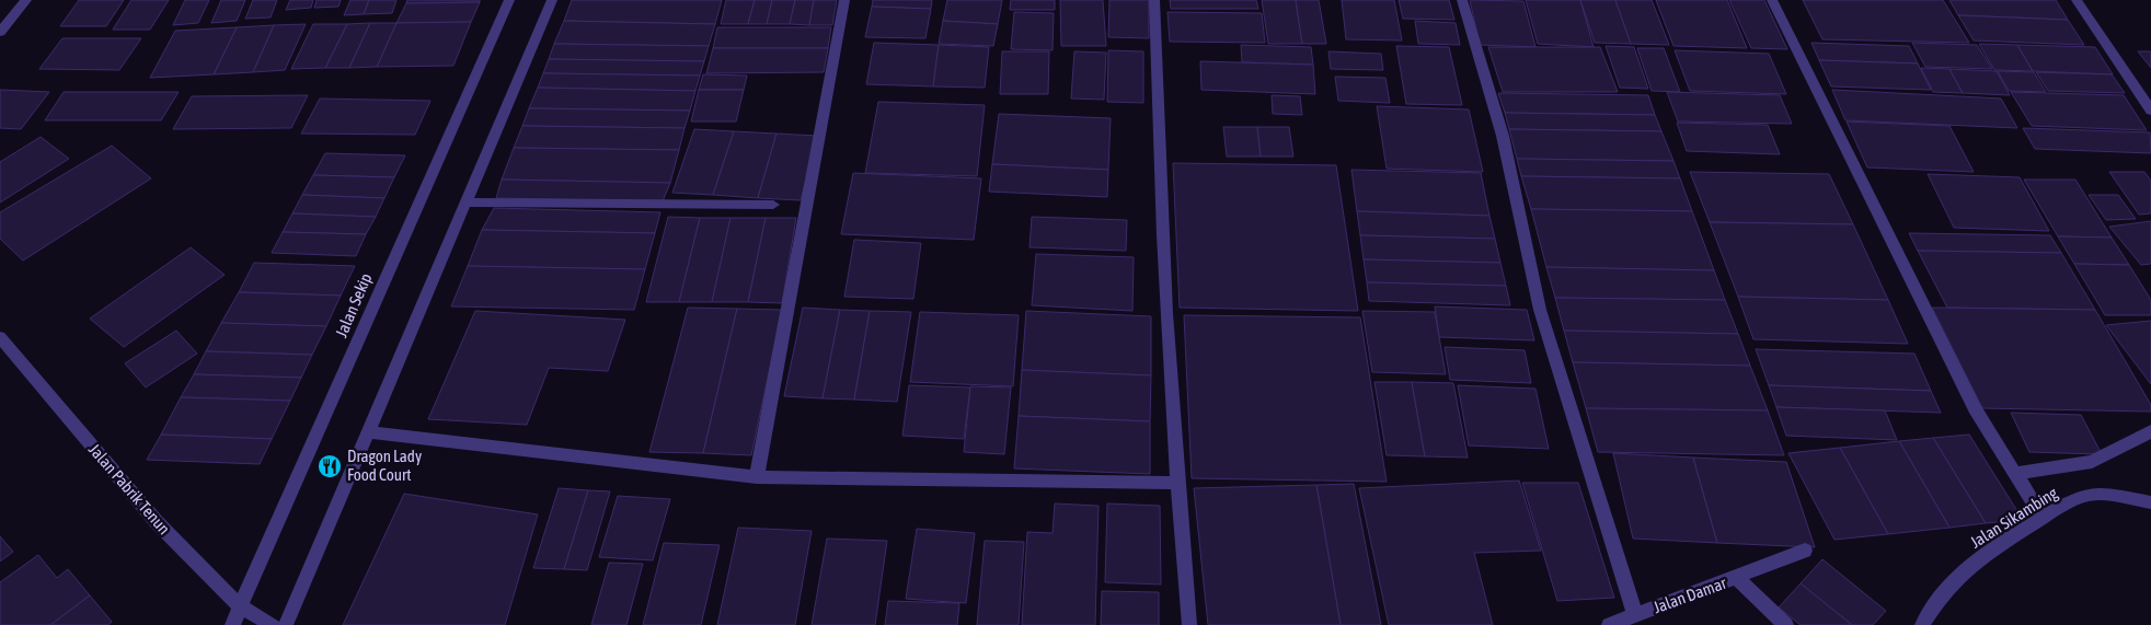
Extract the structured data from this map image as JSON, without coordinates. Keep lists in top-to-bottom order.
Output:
{
  "streets": {
    "street": [
      "Jalan Sekip",
      "Jalan Pabrik Tenun",
      "Jalan Sikambing",
      "Jalan Damar"
    ]
  },
  "crossings": [
    ["Jalan Sekip", "Jalan Pabrik Tenun"]
  ],
  "places": {
    "restaurant": ["Dragon Lady Food Court"]
  }
}
